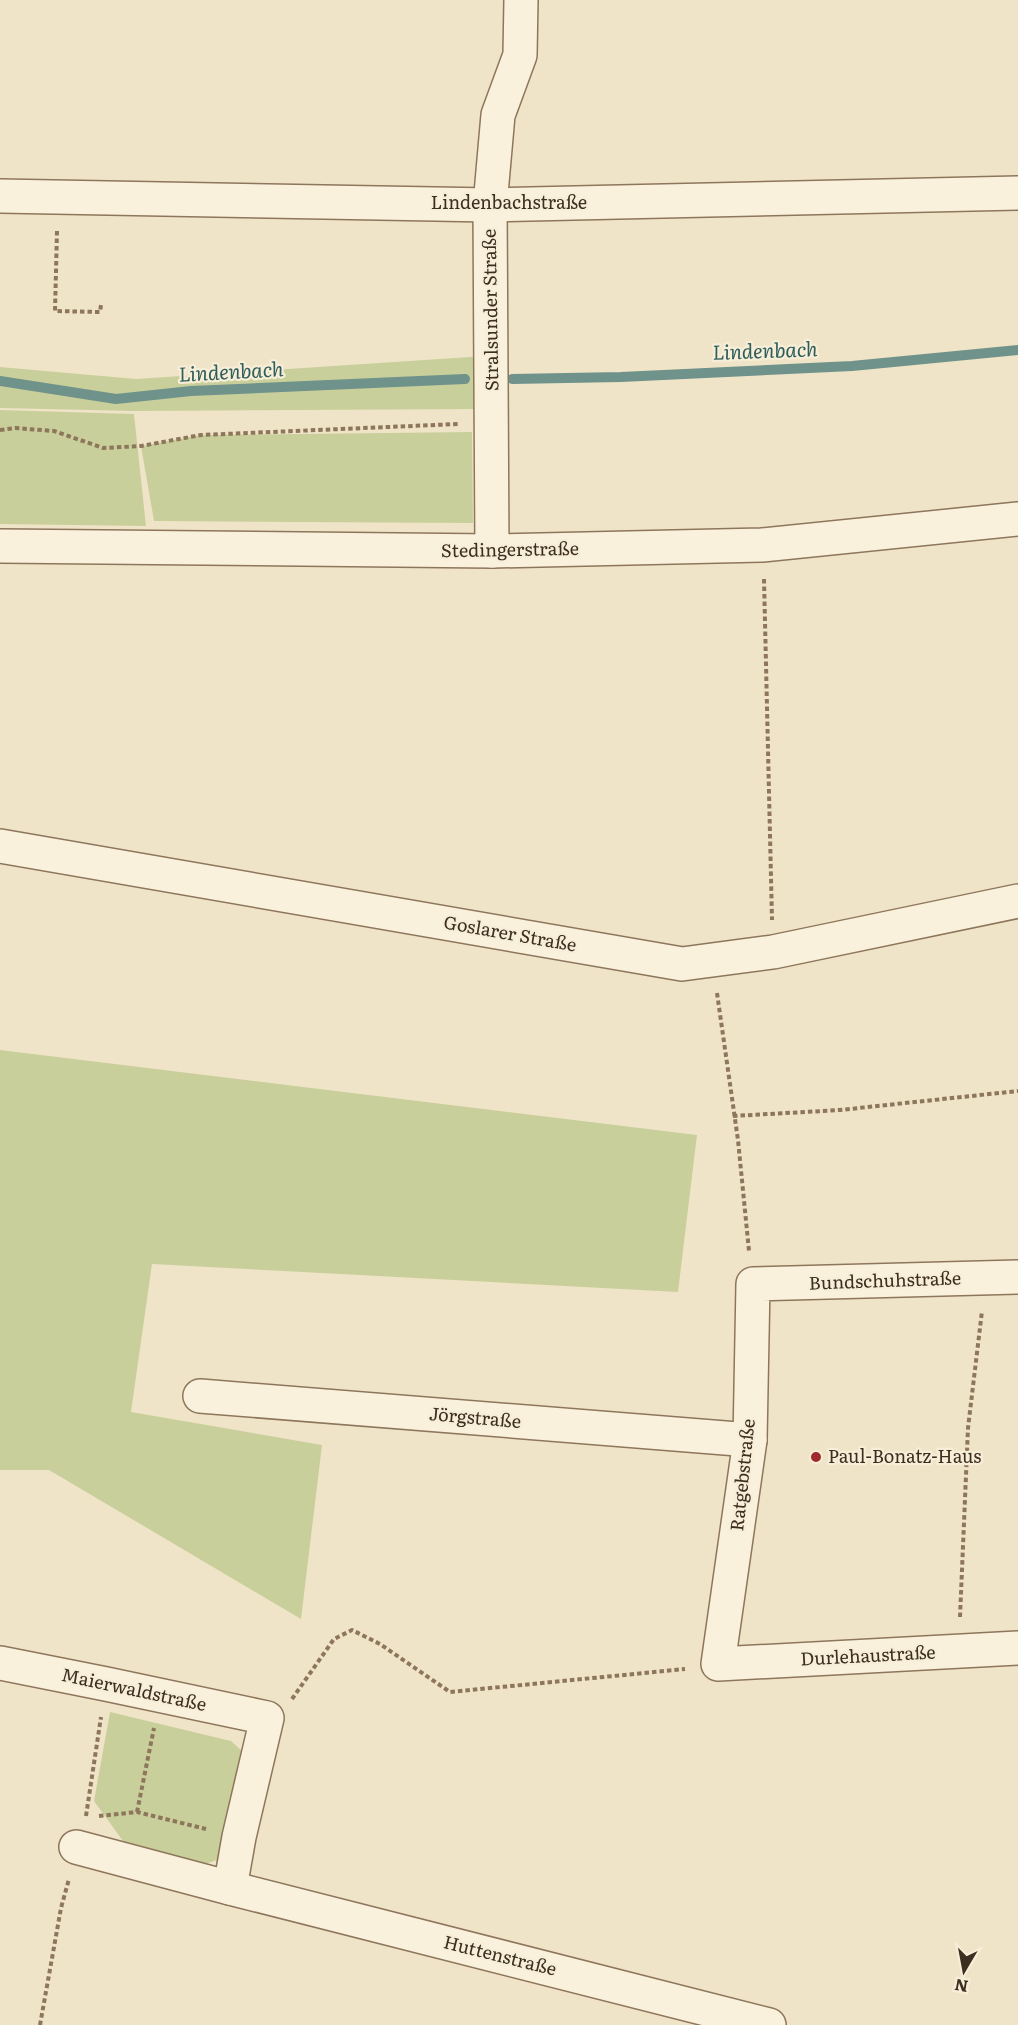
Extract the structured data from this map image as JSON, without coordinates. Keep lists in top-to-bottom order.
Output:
{
  "streets": {
    "street": [
      "Lindenbachstraße",
      "Stralsunder Straße",
      "Stedingerstraße",
      "Goslarer Straße",
      "Bundschuhstraße",
      "Jörgstraße",
      "Ratgebstraße",
      "Durlehaustraße",
      "Maierwaldstraße",
      "Huttenstraße"
    ]
  },
  "crossings": [
    ["Lindenbachstraße", "Stralsunder Straße"],
    ["Stralsunder Straße", "Stedingerstraße"],
    ["Bundschuhstraße", "Ratgebstraße"],
    ["Jörgstraße", "Ratgebstraße"],
    ["Ratgebstraße", "Durlehaustraße"]
  ],
  "water": ["Lindenbach"],
  "places": ["Paul-Bonatz-Haus"],
  "north": "bottom"
}
